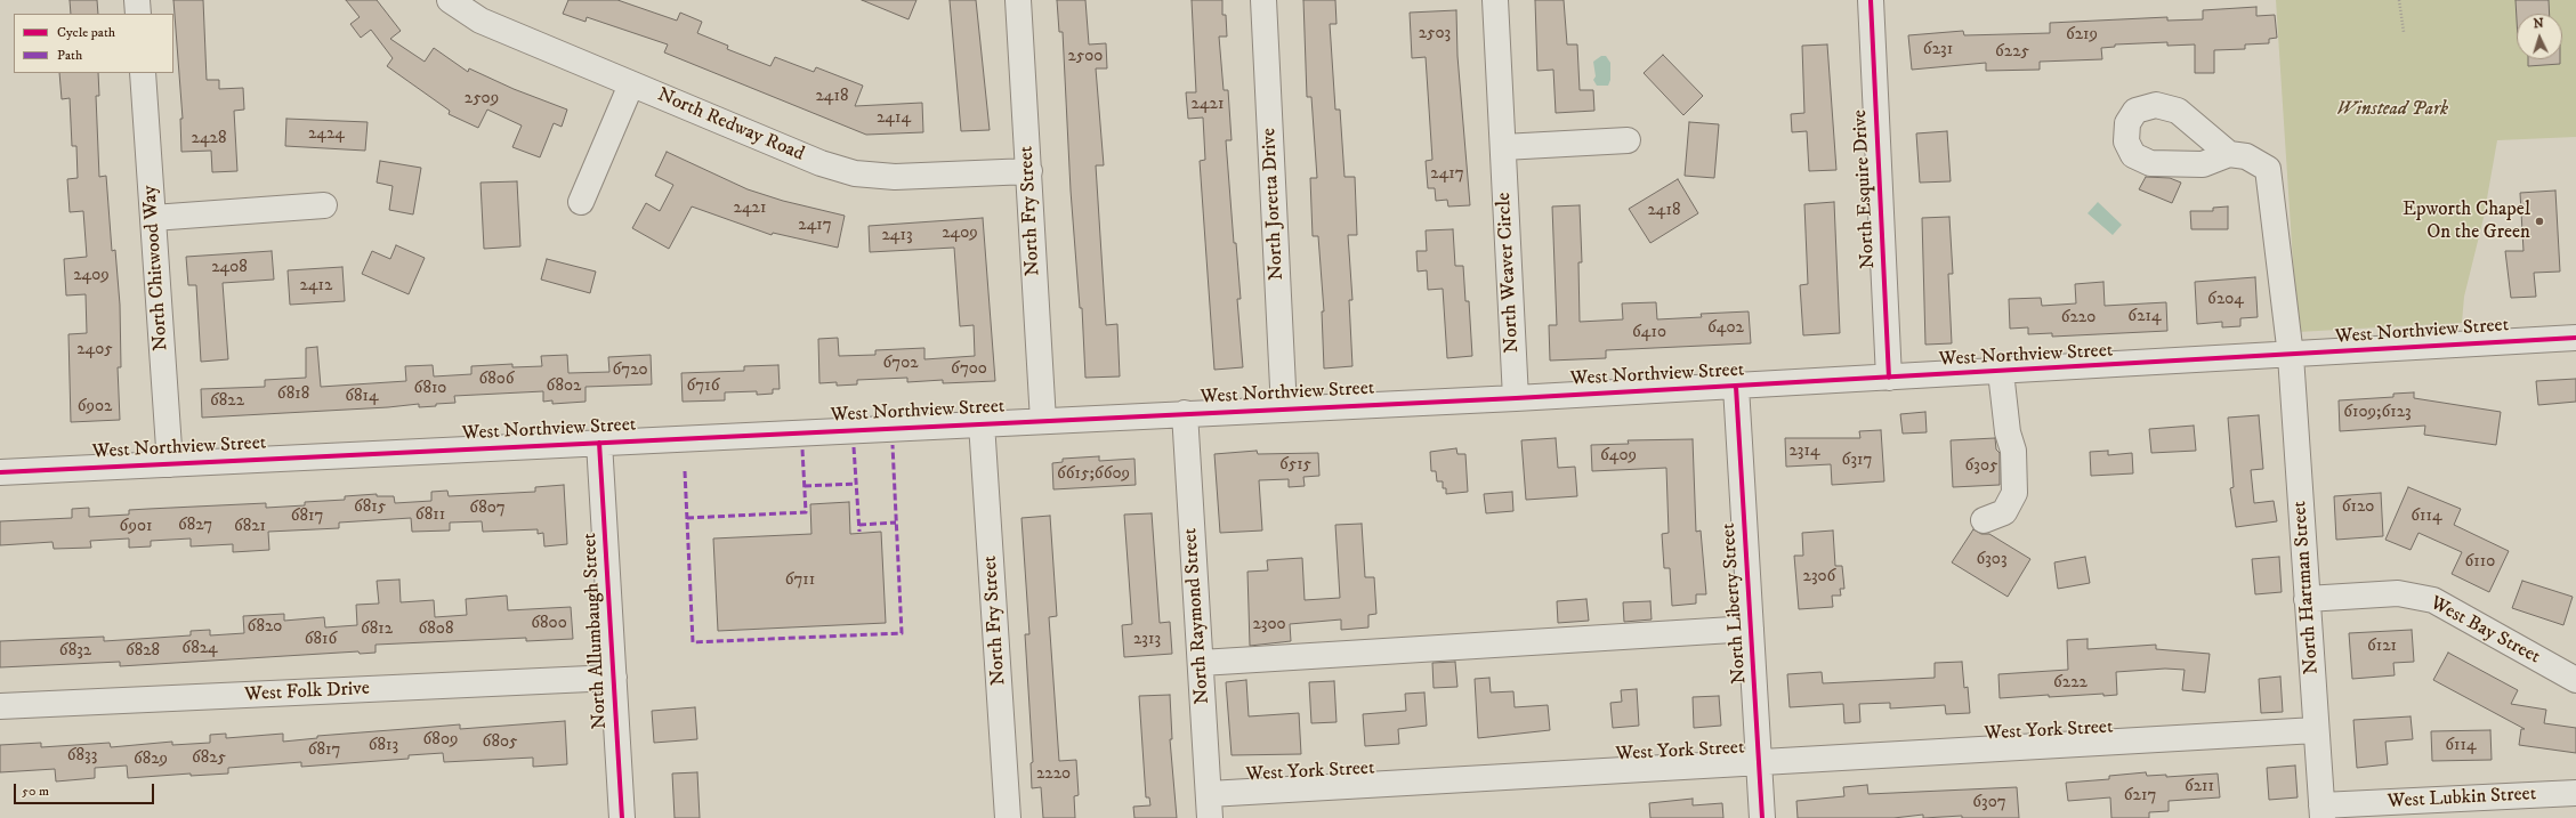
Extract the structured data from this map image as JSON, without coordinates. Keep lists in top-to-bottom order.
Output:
{
  "streets": {
    "street": [
      "North Redway Road",
      "North Esquire Drive",
      "North Joretta Drive",
      "North Fry Street",
      "North Chitwood Way",
      "North Weaver Circle",
      "West Northview Street",
      "North Hartman Street",
      "North Liberty Street",
      "North Raymond Street",
      "North Allumbaugh Street",
      "West Bay Street",
      "West Folk Drive",
      "West York Street",
      "West Lubkin Street"
    ]
  },
  "crossings": [
    ["North Redway Road", "North Fry Street"],
    ["North Esquire Drive", "West Northview Street"],
    ["North Joretta Drive", "West Northview Street"],
    ["North Fry Street", "West Northview Street"],
    ["North Chitwood Way", "West Northview Street"],
    ["North Weaver Circle", "West Northview Street"],
    ["West Northview Street", "North Hartman Street"],
    ["West Northview Street", "North Liberty Street"],
    ["West Northview Street", "North Raymond Street"],
    ["West Northview Street", "North Allumbaugh Street"],
    ["North Hartman Street", "West Bay Street"],
    ["North Hartman Street", "West York Street"],
    ["North Hartman Street", "West Lubkin Street"],
    ["North Liberty Street", "West York Street"],
    ["North Raymond Street", "West York Street"],
    ["North Allumbaugh Street", "West Folk Drive"]
  ],
  "parks": ["Winstead Park"],
  "places": ["Epworth Chapel On the Green"],
  "house_numbers": [
    "2503",
    "6219",
    "6231",
    "6225",
    "2500",
    "2418",
    "2509",
    "2421",
    "2414",
    "2424",
    "2428",
    "2417",
    "2421",
    "2418",
    "2417",
    "2409",
    "2413",
    "2408",
    "2409",
    "2412",
    "6204",
    "6214",
    "6220",
    "6402",
    "6410",
    "2405",
    "6702",
    "6700",
    "6720",
    "6806",
    "6802",
    "6716",
    "6810",
    "6818",
    "6814",
    "6822",
    "6902",
    "6109;6123",
    "2314",
    "6409",
    "6317",
    "6515",
    "6305",
    "6615;6609",
    "6815",
    "6120",
    "6807",
    "6811",
    "6817",
    "6114",
    "6827",
    "6901",
    "6821",
    "6303",
    "6110",
    "2306",
    "6711",
    "6800",
    "2300",
    "6820",
    "6812",
    "6808",
    "6816",
    "2313",
    "6121",
    "6824",
    "6832",
    "6828",
    "6222",
    "6809",
    "6805",
    "6813",
    "6114",
    "6817",
    "6833",
    "6825",
    "6829",
    "2220",
    "6211",
    "6217",
    "6307"
  ],
  "legend": ["Cycle path", "Path"],
  "scale_bar": "50 m",
  "north": "top"
}
